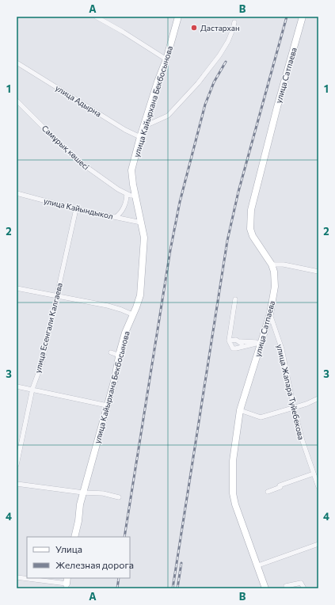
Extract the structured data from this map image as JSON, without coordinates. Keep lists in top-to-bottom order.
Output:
{
  "streets": {
    "street": [
      "улица Сатпаева",
      "улица Адырна",
      "улица Кайырхана Бекбосынова",
      "Самұрық көшесі",
      "улица Кайындыкол",
      "улица Есенгали Калгаева",
      "улица Жапара Туйебекова"
    ]
  },
  "crossings": [
    ["улица Сатпаева", "улица Жапара Туйебекова"],
    ["улица Адырна", "улица Кайырхана Бекбосынова"],
    ["улица Кайырхана Бекбосынова", "Самұрық көшесі"],
    ["улица Кайырхана Бекбосынова", "улица Кайындыкол"],
    ["улица Кайындыкол", "улица Есенгали Калгаева"]
  ],
  "places": ["Дастархан"],
  "legend": ["Улица", "Железная дорога"],
  "grid": {
    "columns": ["A", "B"],
    "rows": [
      "1",
      "2",
      "3",
      "4"
    ]
  }
}
